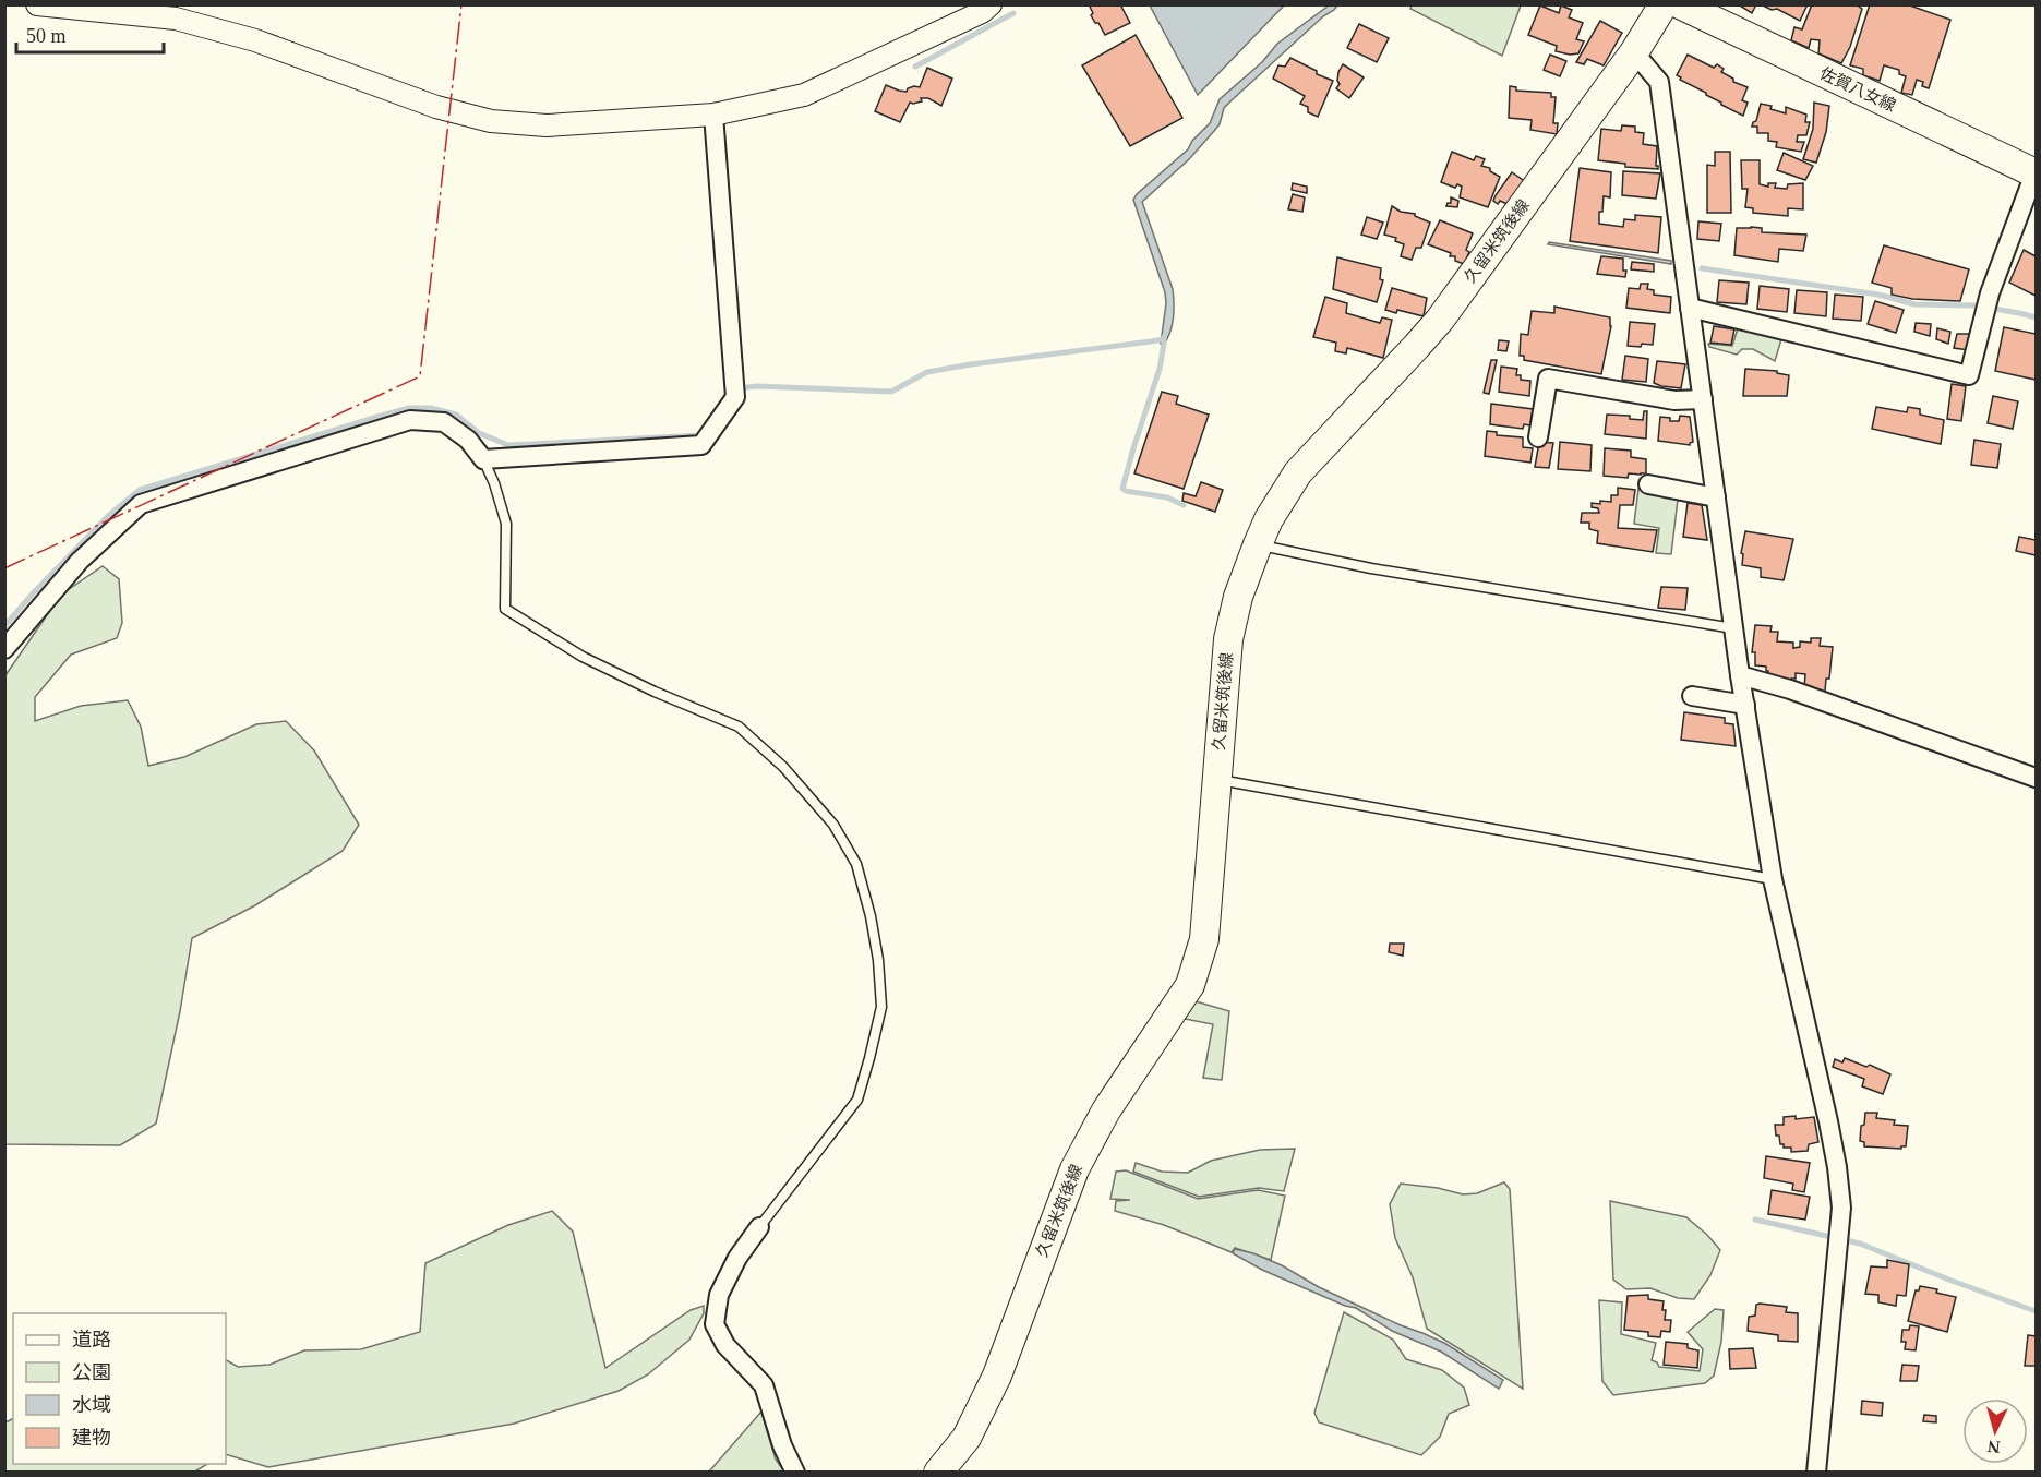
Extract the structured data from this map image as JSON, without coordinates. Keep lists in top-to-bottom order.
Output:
{
  "streets": {
    "main road": ["佐賀八女線", "久留米筑後線"]
  },
  "legend": [
    "道路",
    "公園",
    "水域",
    "建物"
  ],
  "scale_bar": "50 m",
  "north": "bottom"
}
